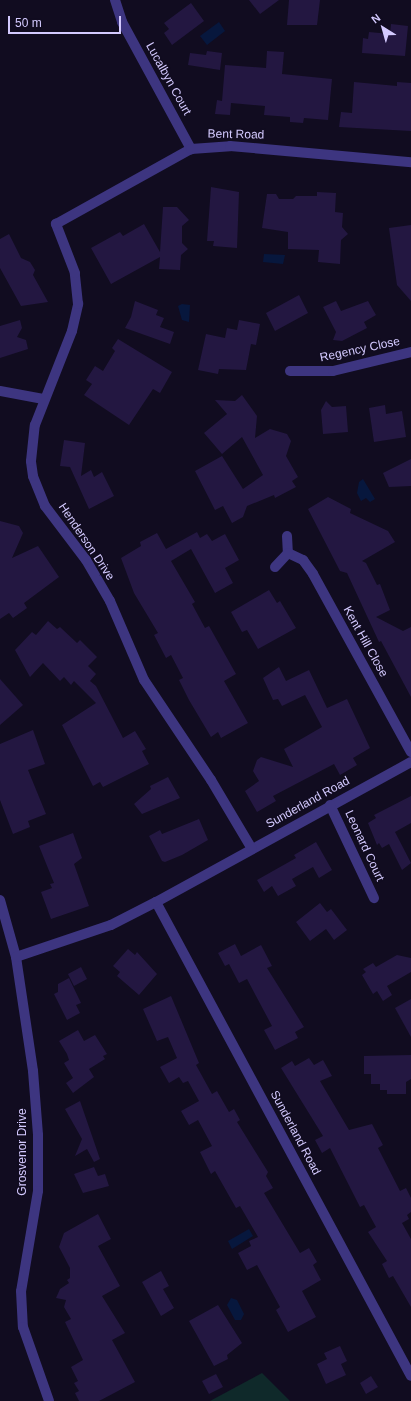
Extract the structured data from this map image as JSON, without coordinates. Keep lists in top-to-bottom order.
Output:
{
  "streets": {
    "street": [
      "Lucalbyn Court",
      "Bent Road",
      "Regency Close",
      "Henderson Drive",
      "Kent Hill Close",
      "Sunderland Road",
      "Leonard Court",
      "Grosvenor Drive"
    ]
  },
  "crossings": [
    ["Lucalbyn Court", "Bent Road"],
    ["Bent Road", "Henderson Drive"],
    ["Henderson Drive", "Sunderland Road"],
    ["Sunderland Road", "Leonard Court"],
    ["Sunderland Road", "Grosvenor Drive"]
  ],
  "scale_bar": "50 m",
  "north": "top left"
}
